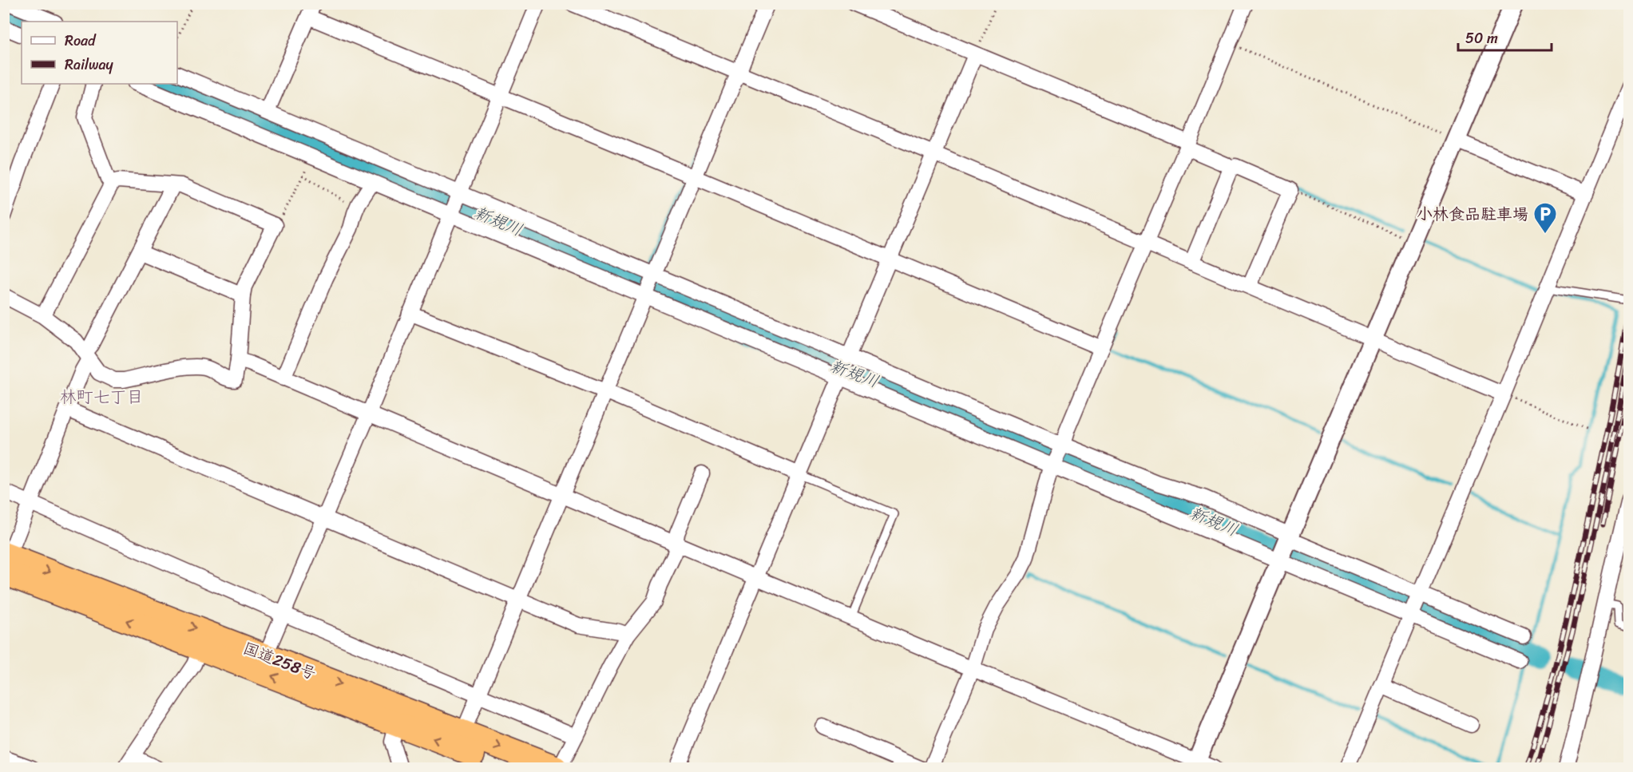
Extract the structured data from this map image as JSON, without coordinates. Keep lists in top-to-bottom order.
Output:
{
  "streets": {
    "highway": ["国道258号"]
  },
  "districts": ["林町七丁目"],
  "water": ["新規川"],
  "places": {
    "parking": ["小林食品駐車場"]
  },
  "legend": ["Road", "Railway"],
  "scale_bar": "50 m"
}
